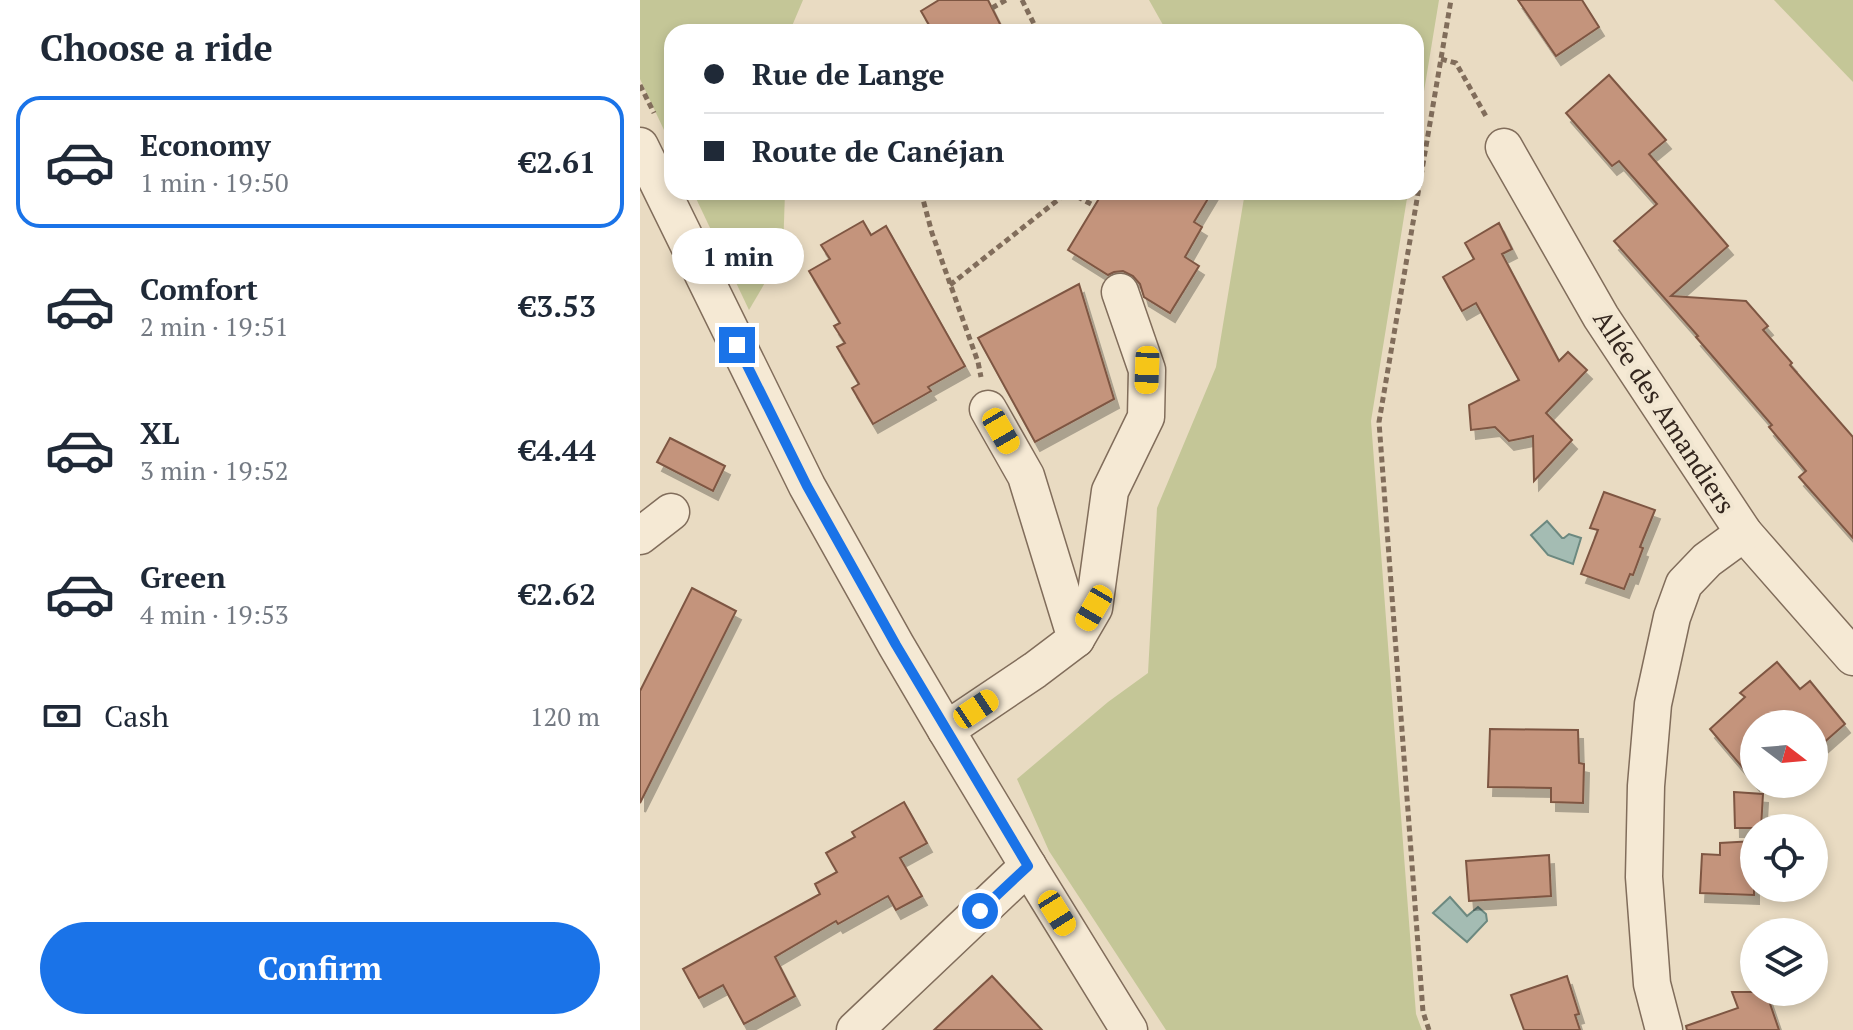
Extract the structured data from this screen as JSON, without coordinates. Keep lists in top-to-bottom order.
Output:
{
  "streets": {
    "street": ["Allée des Amandiers"]
  },
  "north": "right",
  "page": {
    "heading": "Choose a ride",
    "banner": ["Rue de Lange", "Route de Canéjan"],
    "list": [
      {
        "name": "Economy",
        "note": "1 min · 19:50",
        "value": "€2.61"
      },
      {
        "name": "Comfort",
        "note": "2 min · 19:51",
        "value": "€3.53"
      },
      {
        "name": "XL",
        "note": "3 min · 19:52",
        "value": "€4.44"
      },
      {
        "name": "Green",
        "note": "4 min · 19:53",
        "value": "€2.62"
      }
    ],
    "bubble": "1 min",
    "pay": ["Cash", "120 m"],
    "buttons": "Confirm"
  }
}
